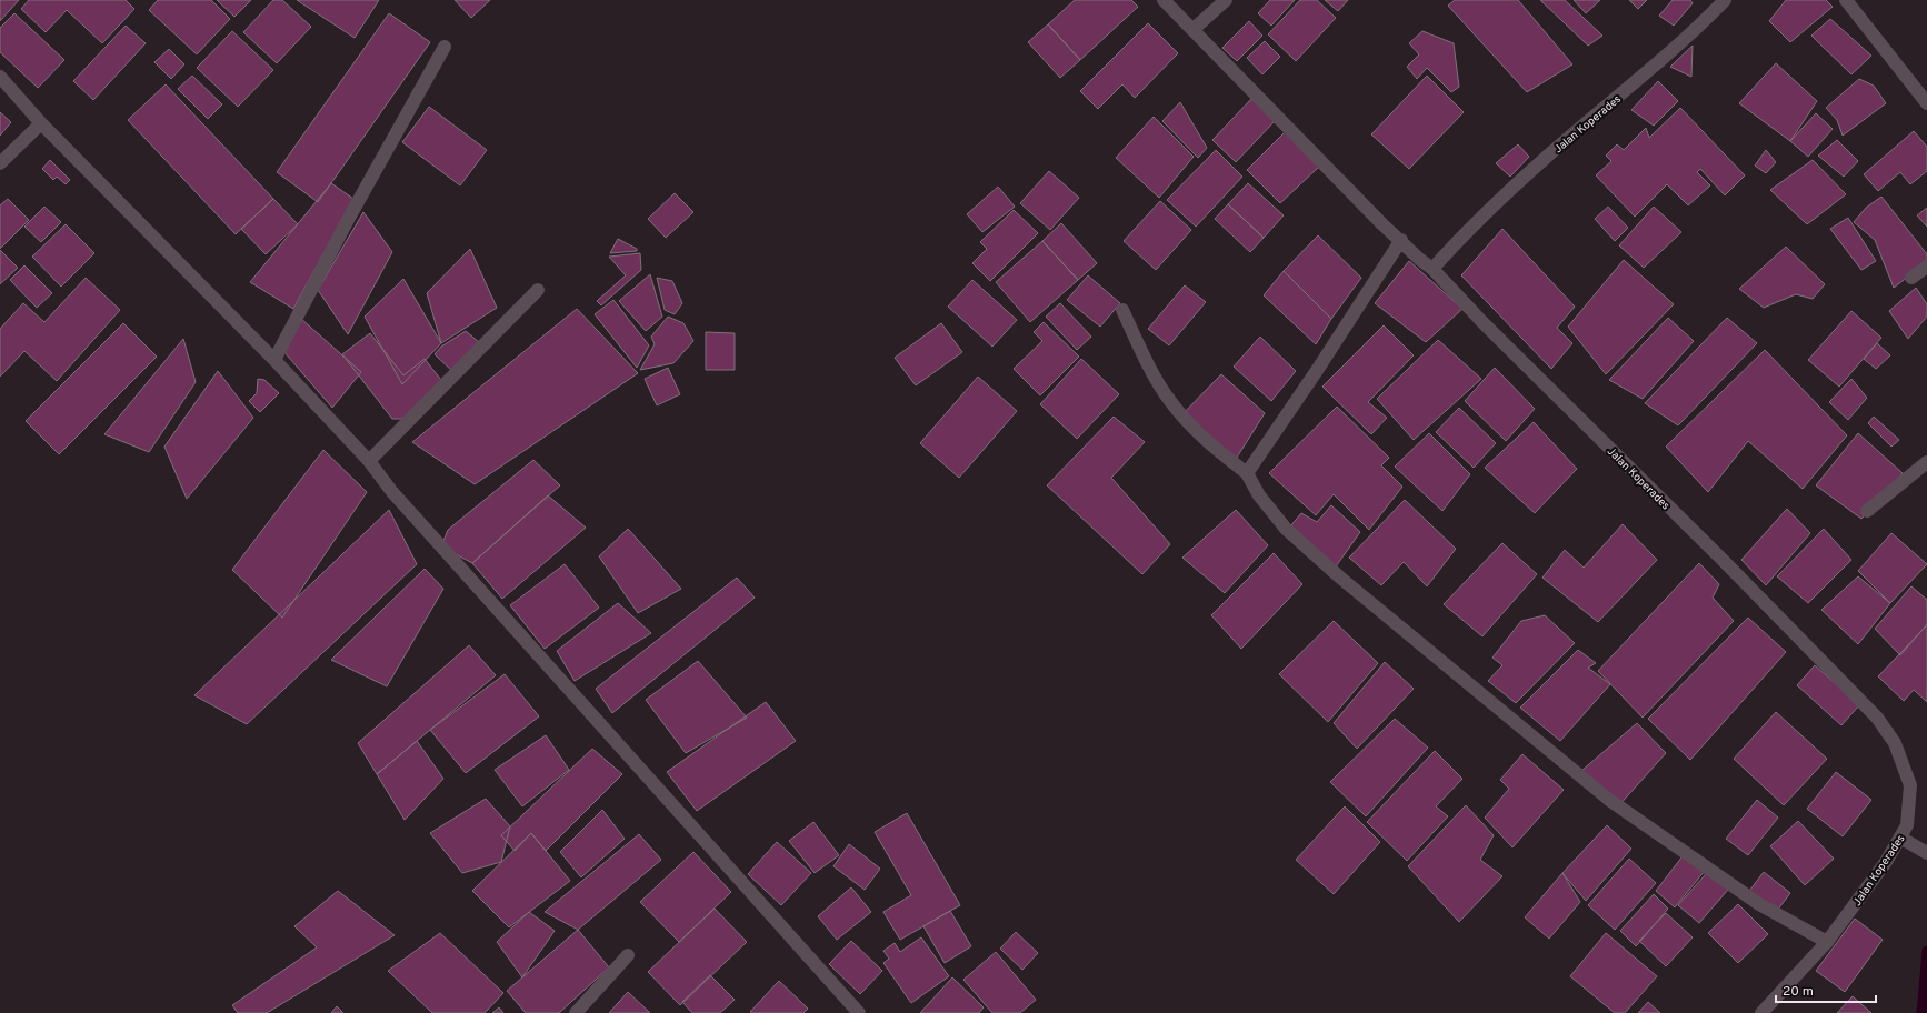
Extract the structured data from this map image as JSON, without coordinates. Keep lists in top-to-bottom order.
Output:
{
  "streets": {
    "street": ["Jalan Koperades"]
  },
  "scale_bar": "20 m"
}
